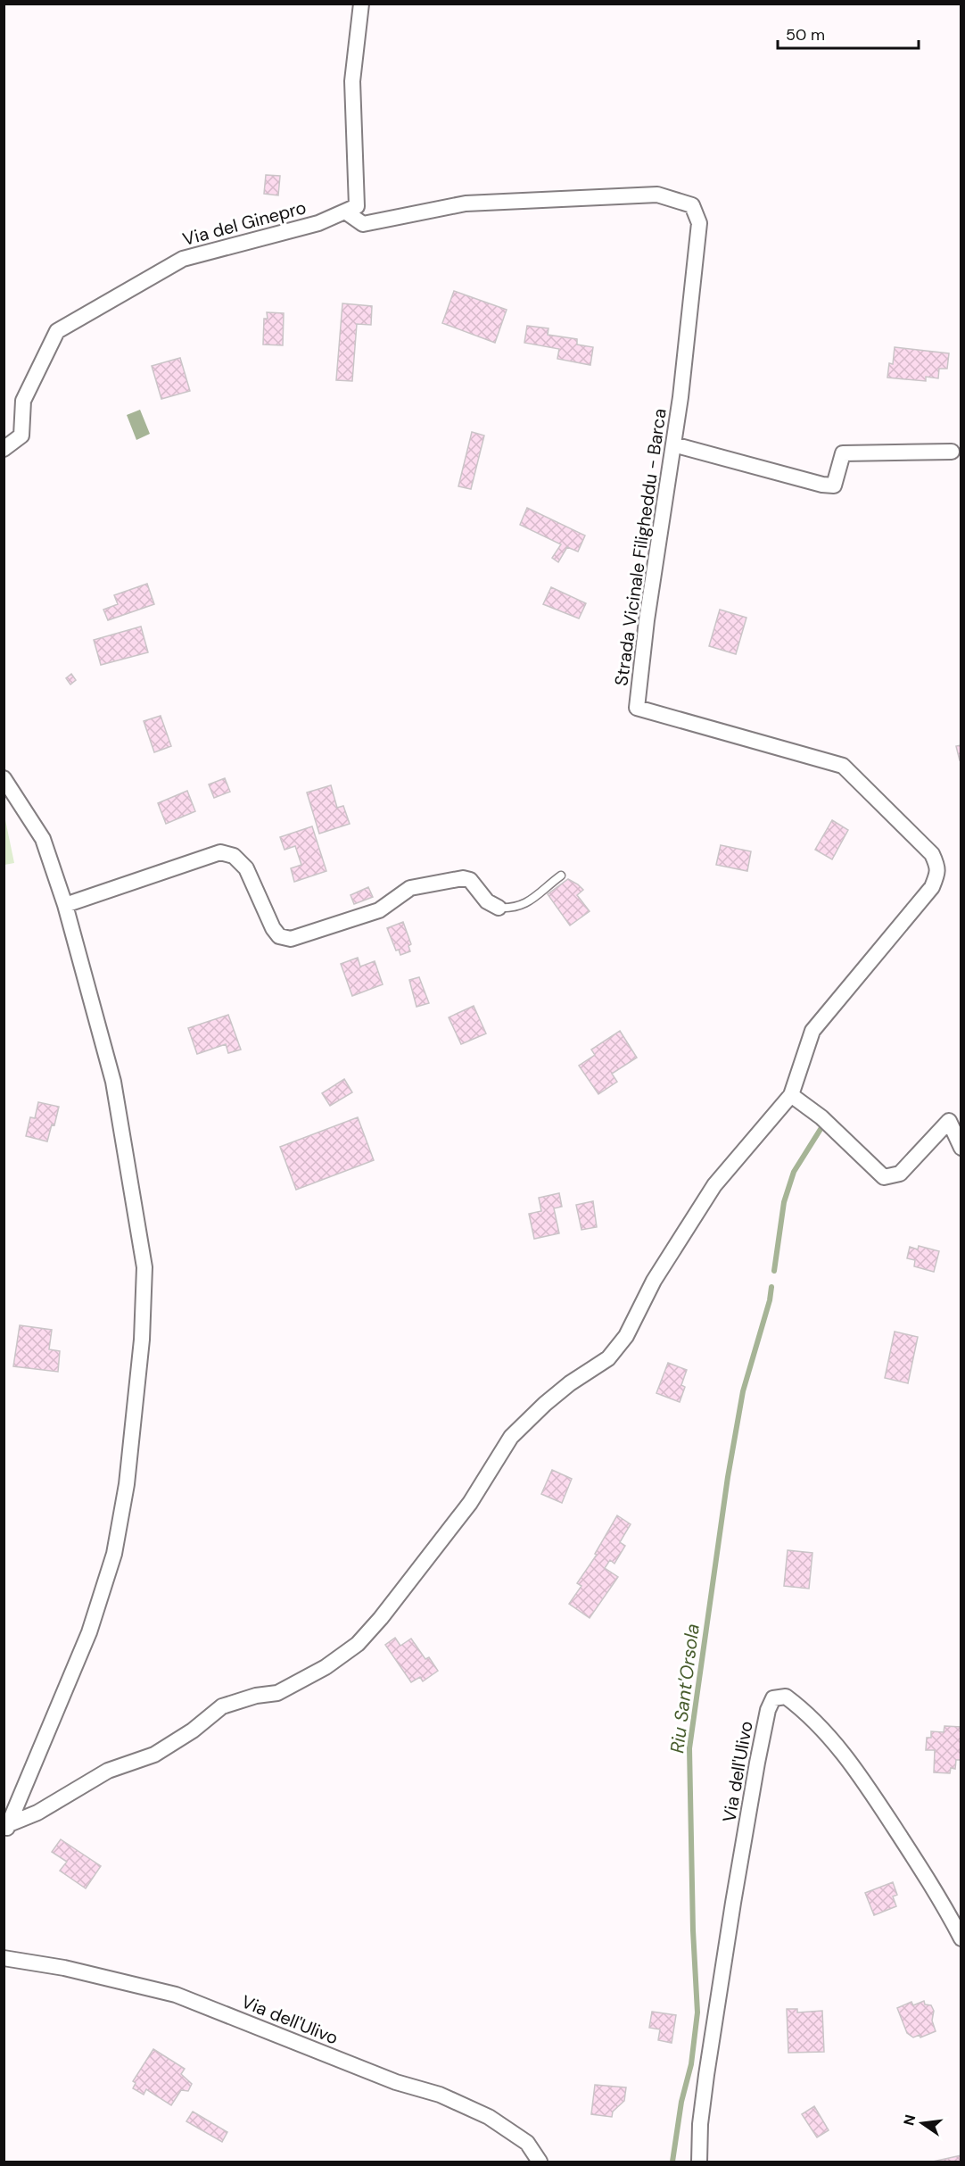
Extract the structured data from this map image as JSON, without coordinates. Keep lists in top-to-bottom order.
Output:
{
  "streets": {
    "street": ["Via del Ginepro", "Strada Vicinale Filigheddu - Barca", "Via dell'Ulivo"]
  },
  "crossings": [
    ["Via del Ginepro", "Strada Vicinale Filigheddu - Barca"]
  ],
  "water": ["Riu Sant'Orsola"],
  "scale_bar": "50 m",
  "north": "left"
}
